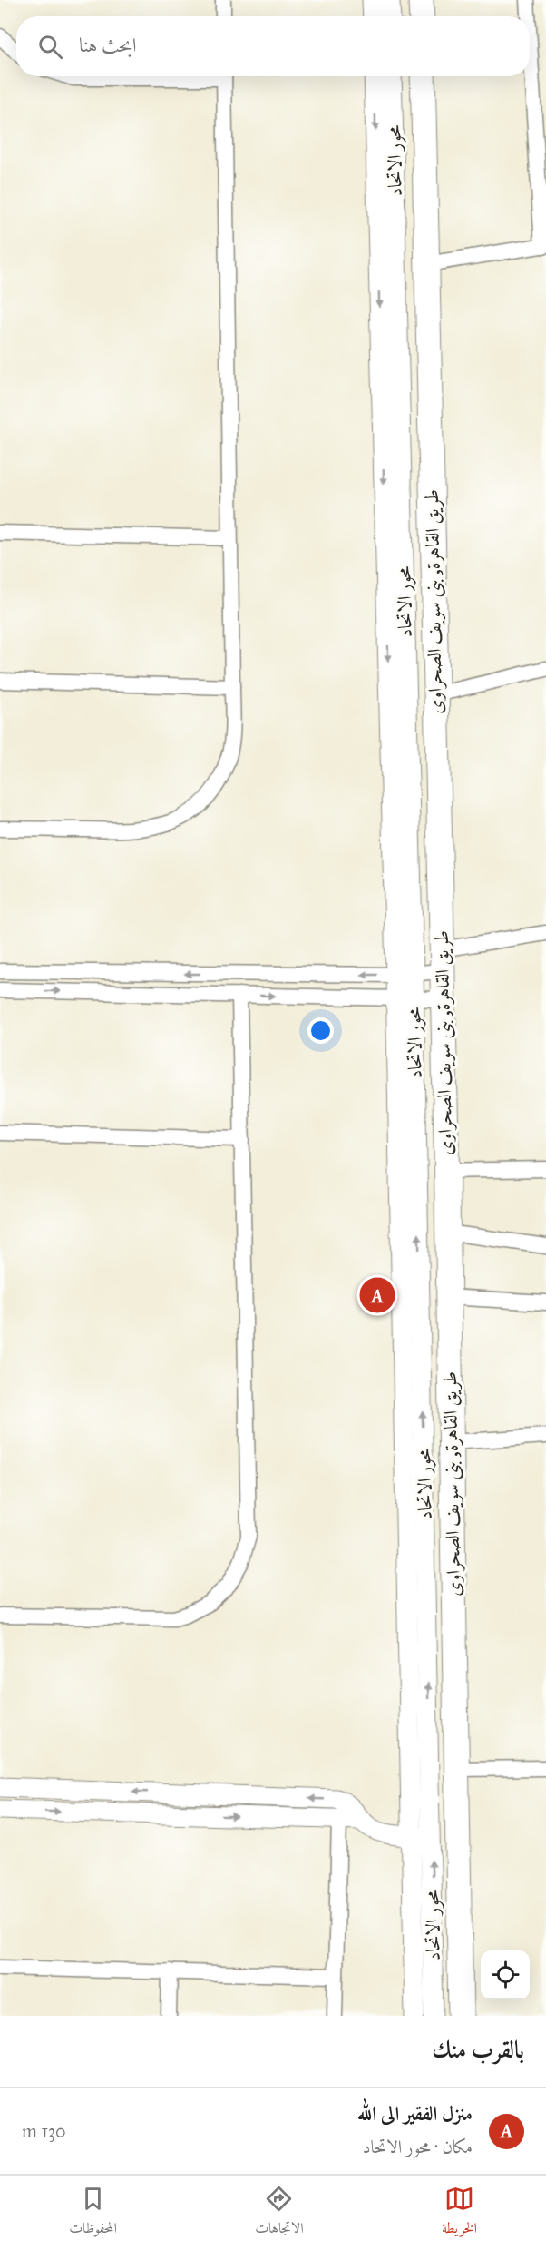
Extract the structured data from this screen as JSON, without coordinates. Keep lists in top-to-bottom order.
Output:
{
  "streets": {
    "main road": ["طريق القاهرة, بنى سويف الصحراوى"],
    "street": ["محور الاتحاد"]
  },
  "page": {
    "search": "ابحث هنا",
    "pins": "A",
    "heading": "بالقرب منك",
    "list": [
      {
        "mark": "A",
        "name": "منزل الفقير الى الله",
        "note": "مكان · محور الاتحاد",
        "value": "130 m"
      }
    ],
    "nav": ["الخريطة", "الاتجاهات", "المحفوظات"]
  }
}
